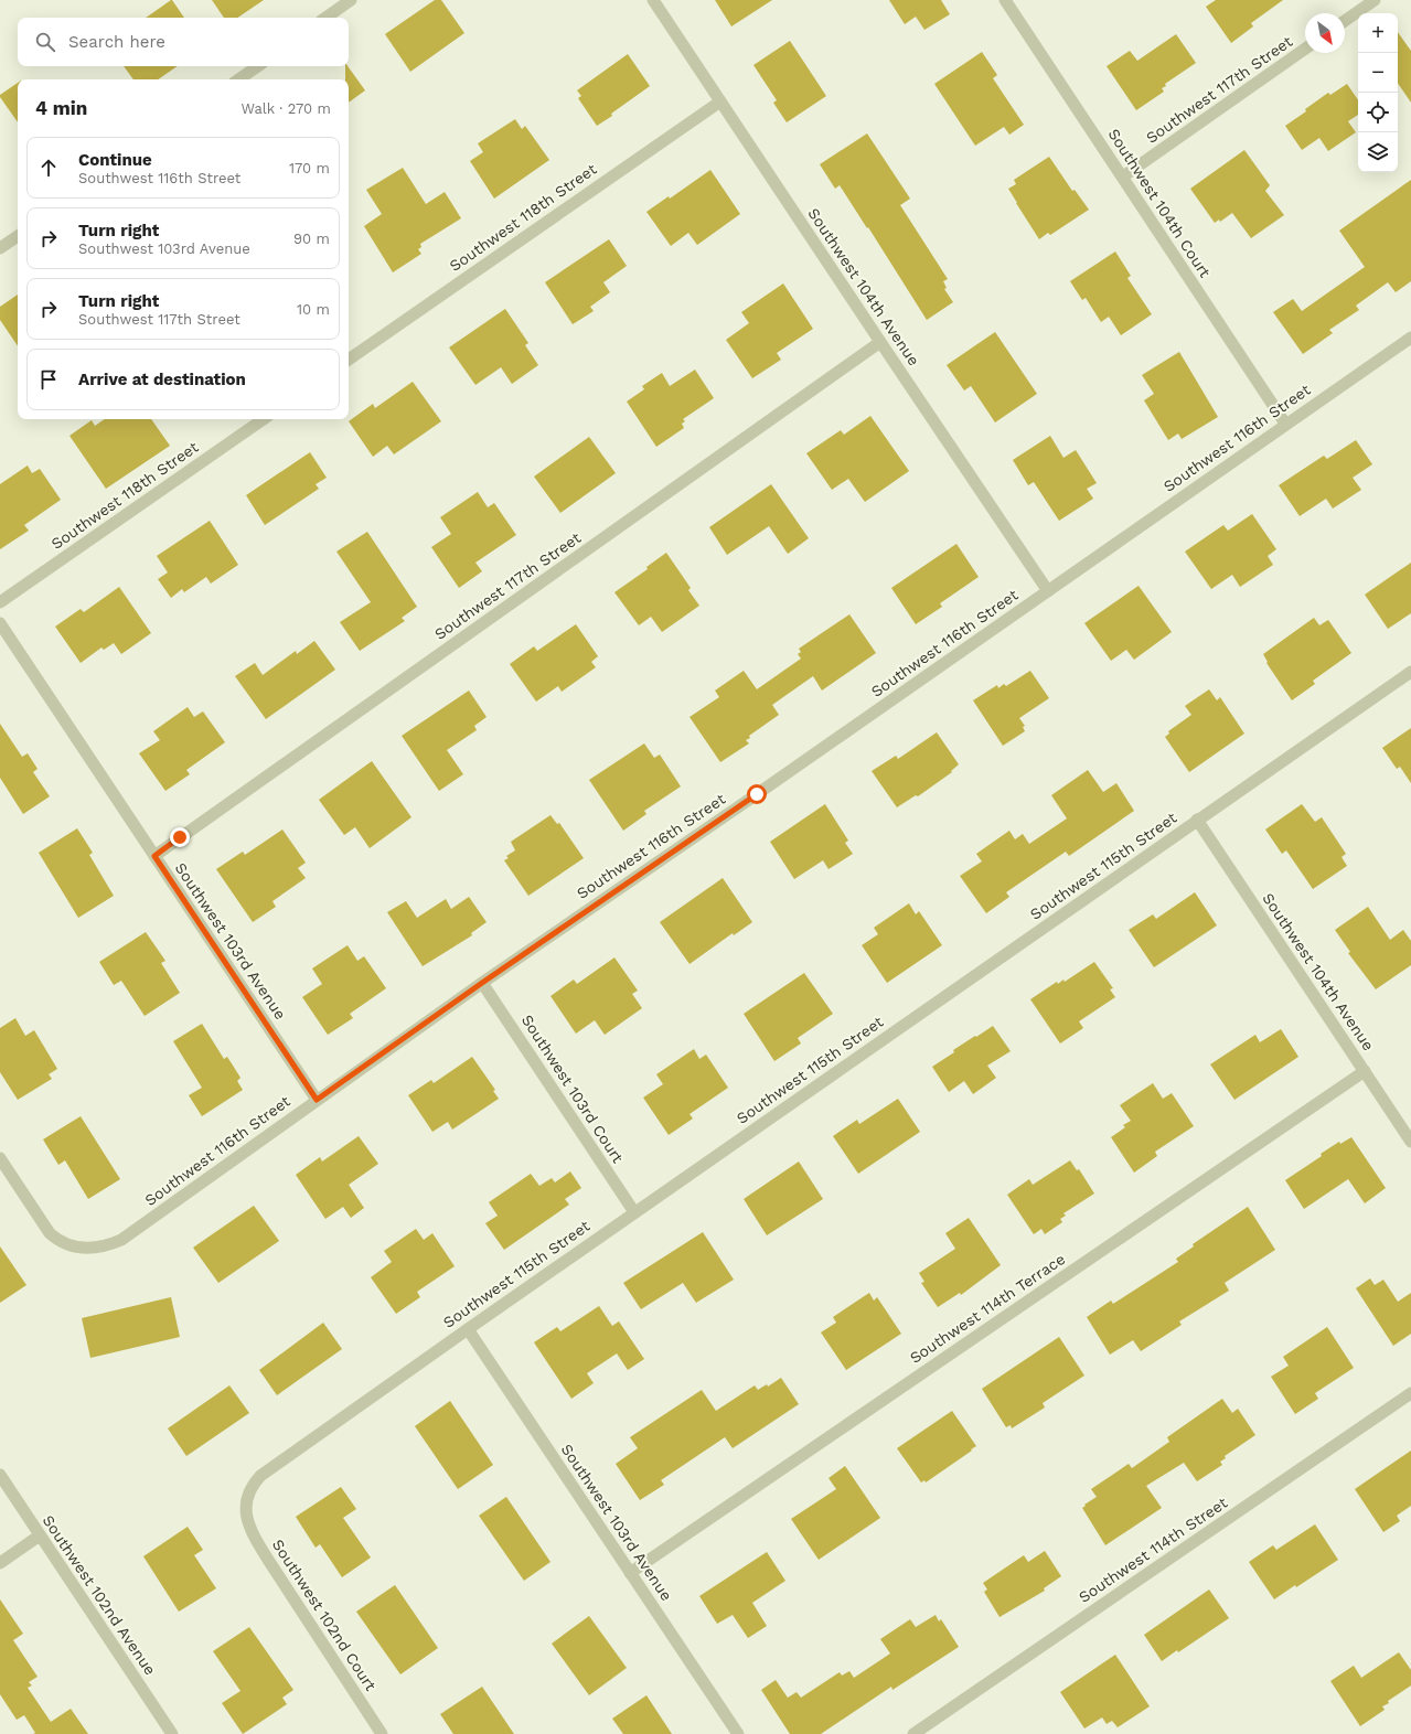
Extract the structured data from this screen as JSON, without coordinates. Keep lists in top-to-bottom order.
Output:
{
  "streets": {
    "street": [
      "Southwest 117th Street",
      "Southwest 104th Court",
      "Southwest 118th Street",
      "Southwest 104th Avenue",
      "Southwest 116th Street",
      "Southwest 115th Street",
      "Southwest 103rd Avenue",
      "Southwest 103rd Court",
      "Southwest 114th Terrace",
      "Southwest 114th Street",
      "Southwest 102nd Avenue",
      "Southwest 102nd Court"
    ]
  },
  "crossings": [
    ["Southwest 117th Street", "Southwest 104th Court"],
    ["Southwest 117th Street", "Southwest 104th Avenue"],
    ["Southwest 117th Street", "Southwest 103rd Avenue"],
    ["Southwest 104th Court", "Southwest 116th Street"],
    ["Southwest 118th Street", "Southwest 104th Avenue"],
    ["Southwest 104th Avenue", "Southwest 116th Street"],
    ["Southwest 104th Avenue", "Southwest 115th Street"],
    ["Southwest 104th Avenue", "Southwest 114th Terrace"],
    ["Southwest 116th Street", "Southwest 103rd Avenue"],
    ["Southwest 116th Street", "Southwest 103rd Court"],
    ["Southwest 115th Street", "Southwest 103rd Avenue"],
    ["Southwest 115th Street", "Southwest 103rd Court"],
    ["Southwest 115th Street", "Southwest 102nd Court"],
    ["Southwest 103rd Avenue", "Southwest 114th Terrace"]
  ],
  "north": "bottom right",
  "page": {
    "map_buttons": ["+", "−"],
    "search": "Search here",
    "heading": ["4 min", "Walk · 270 m"],
    "list": [
      ["Continue", "Southwest 116th Street", "170 m"],
      ["Turn right", "Southwest 103rd Avenue", "90 m"],
      ["Turn right", "Southwest 117th Street", "10 m"],
      "Arrive at destination"
    ]
  }
}
